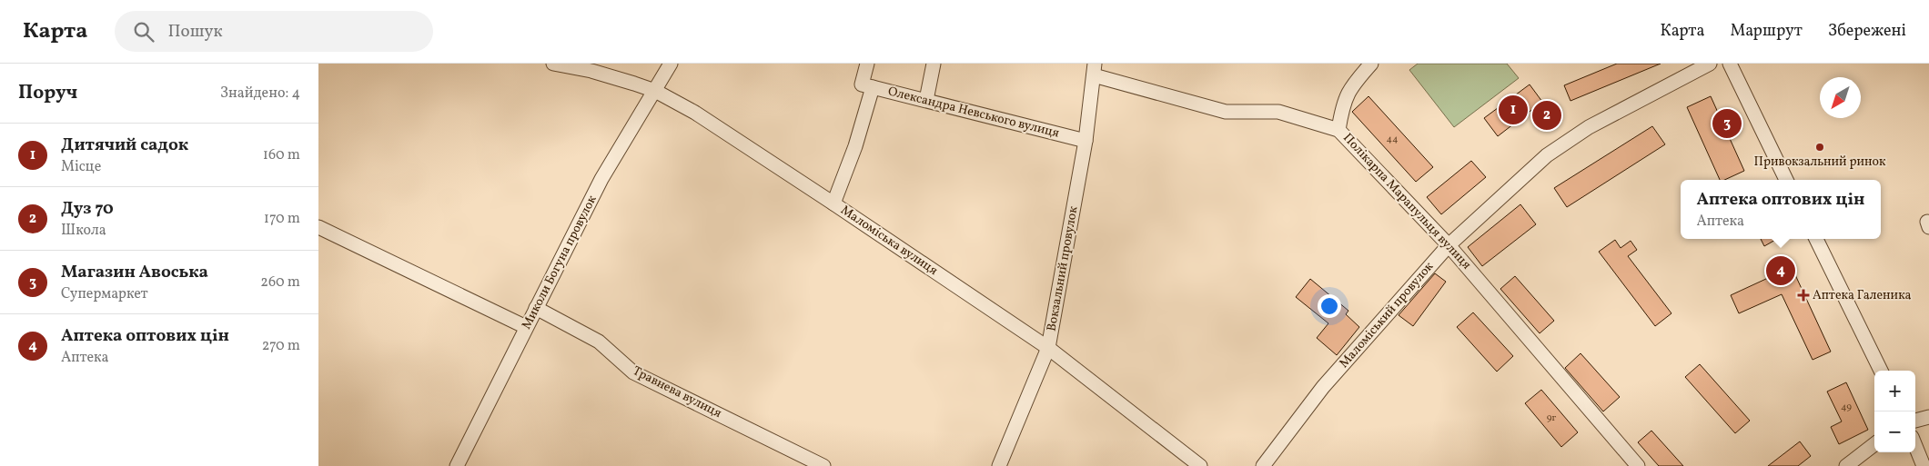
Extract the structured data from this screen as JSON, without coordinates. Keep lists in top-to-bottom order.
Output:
{
  "streets": {
    "street": [
      "Олександра Невського вулиця",
      "Полікарпа Марапульця вулиця",
      "Маломіська вулиця",
      "Миколи Богуна провулок",
      "Вокзальний провулок",
      "Маломіський провулок",
      "Травнева вулиця"
    ]
  },
  "crossings": [
    ["Олександра Невського вулиця", "Вокзальний провулок"],
    ["Полікарпа Марапульця вулиця", "Вокзальний провулок"],
    ["Полікарпа Марапульця вулиця", "Маломіський провулок"],
    ["Маломіська вулиця", "Миколи Богуна провулок"],
    ["Маломіська вулиця", "Вокзальний провулок"],
    ["Миколи Богуна провулок", "Травнева вулиця"]
  ],
  "places": {
    "other": ["Привокзальний ринок"],
    "health": ["Аптека Галеника"]
  },
  "house_numbers": ["44", "49", "9г"],
  "north": "bottom left",
  "page": {
    "header": "Карта",
    "search": "Пошук",
    "nav": ["Карта", "Маршрут", "Збережені"],
    "heading": ["Поруч", "Знайдено: 4"],
    "pins": [
      "1",
      "2",
      "3",
      "4"
    ],
    "list": [
      {
        "mark": "1",
        "name": "Дитячий садок",
        "note": "Місце",
        "value": "160 m"
      },
      {
        "mark": "2",
        "name": "Дуз 70",
        "note": "Школа",
        "value": "170 m"
      },
      {
        "mark": "3",
        "name": "Магазин Авоська",
        "note": "Супермаркет",
        "value": "260 m"
      },
      {
        "mark": "4",
        "name": "Аптека оптових цін",
        "note": "Аптека",
        "value": "270 m"
      }
    ],
    "popup": ["Аптека оптових цін", "Аптека"],
    "map_buttons": ["+", "−"]
  }
}
